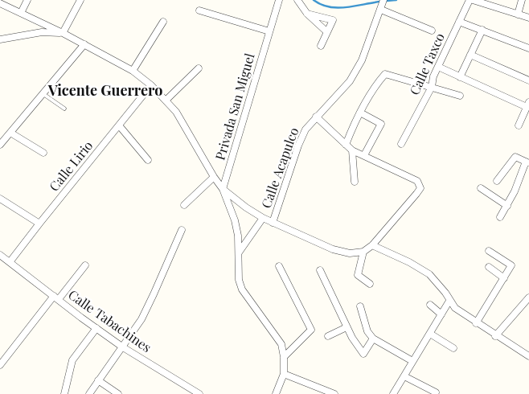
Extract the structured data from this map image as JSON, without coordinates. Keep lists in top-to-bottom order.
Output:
{
  "streets": {
    "street": [
      "Calle Taxco",
      "Privada San Miguel",
      "Calle Lirio",
      "Calle Acapulco",
      "Calle Tabachines"
    ]
  },
  "crossings": [
    ["Calle Lirio", "Calle Tabachines"]
  ],
  "districts": ["Vicente Guerrero"]
}
